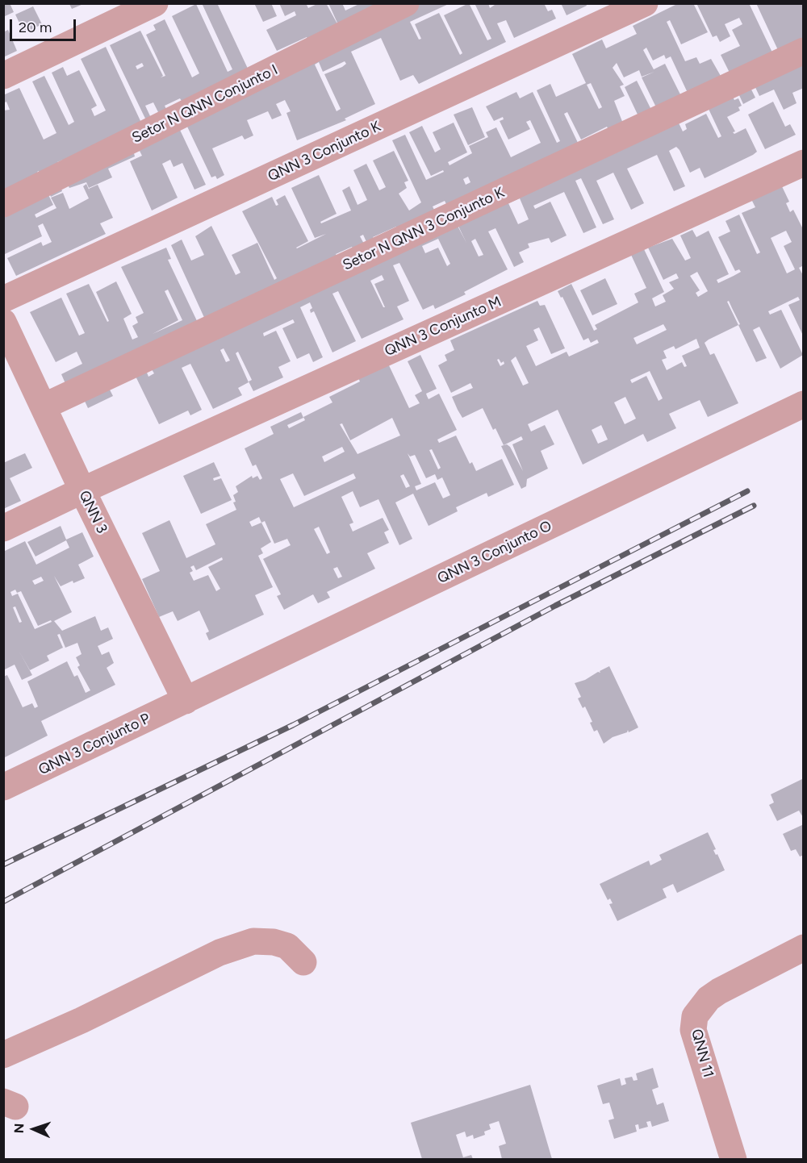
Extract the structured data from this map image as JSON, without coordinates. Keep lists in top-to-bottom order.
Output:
{
  "streets": {
    "street": [
      "Setor N QNN Conjunto I",
      "QNN 3 Conjunto K",
      "Setor N QNN 3 Conjunto K",
      "QNN 3 Conjunto M",
      "QNN 3",
      "QNN 3 Conjunto O",
      "QNN 3 Conjunto P",
      "QNN 11"
    ]
  },
  "crossings": [
    ["Setor N QNN 3 Conjunto K", "QNN 3"],
    ["QNN 3 Conjunto M", "QNN 3"],
    ["QNN 3", "QNN 3 Conjunto O"],
    ["QNN 3", "QNN 3 Conjunto P"],
    ["QNN 3 Conjunto O", "QNN 3 Conjunto P"]
  ],
  "scale_bar": "20 m",
  "north": "left"
}
